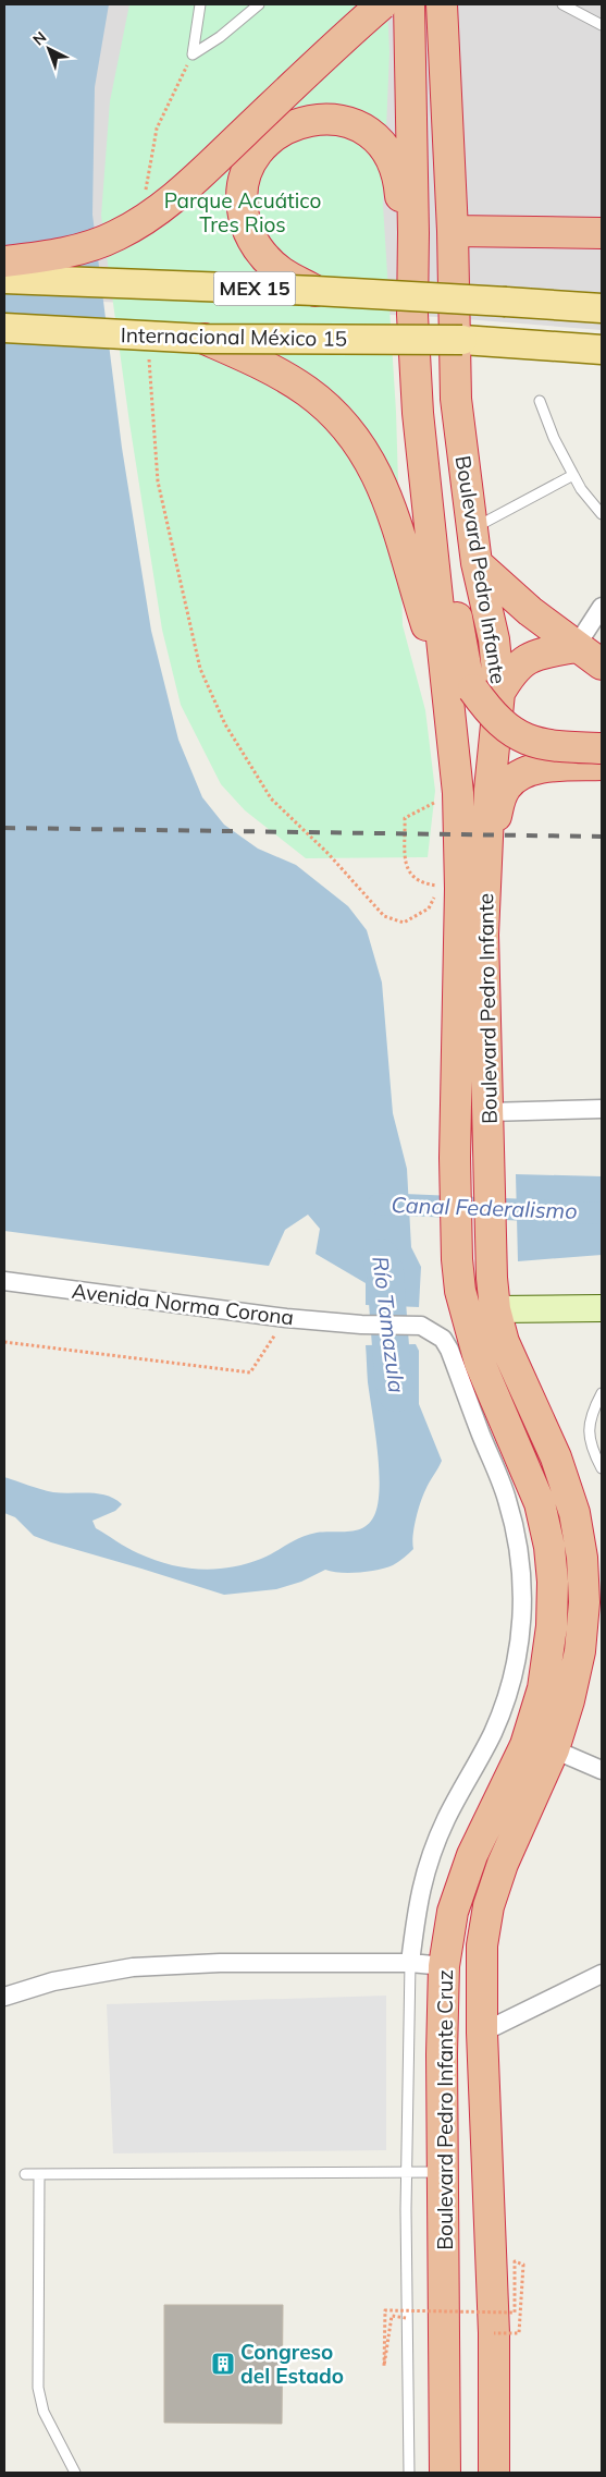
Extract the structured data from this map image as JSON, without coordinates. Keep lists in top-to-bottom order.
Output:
{
  "streets": {
    "highway": ["Boulevard Pedro Infante", "Boulevard Pedro Infante Cruz"],
    "main road": ["MEX 15", "Internacional México 15"],
    "street": ["Avenida Norma Corona"]
  },
  "crossings": [
    ["Boulevard Pedro Infante", "Boulevard Pedro Infante Cruz"]
  ],
  "water": ["Canal Federalismo", "Río Tamazula"],
  "parks": ["Parque Acuático Tres Rios"],
  "places": {
    "building": ["Congreso del Estado"]
  },
  "north": "top left"
}
